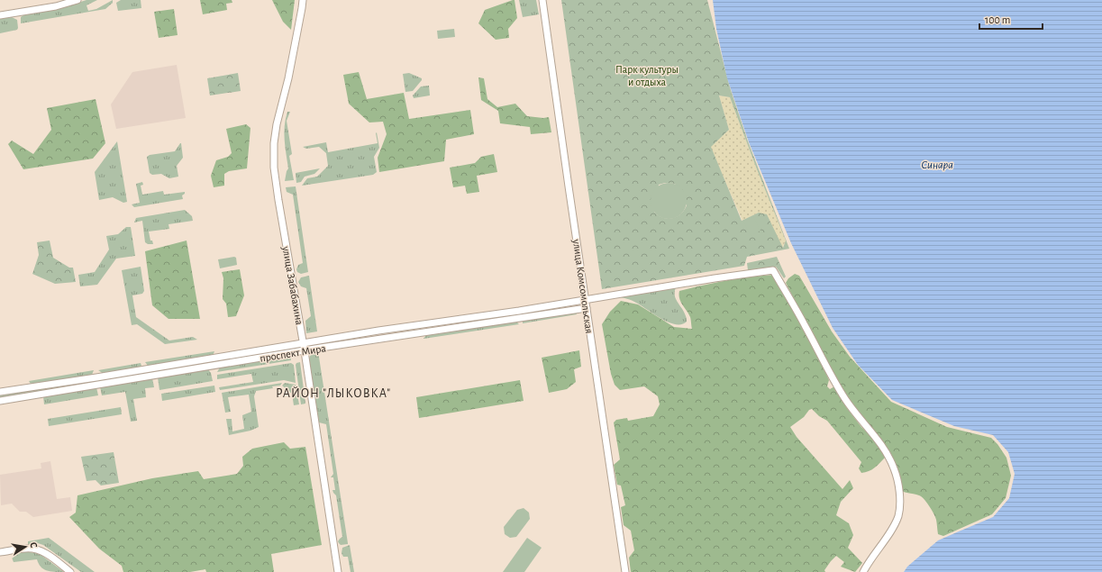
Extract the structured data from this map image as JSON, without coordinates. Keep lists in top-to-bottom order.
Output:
{
  "streets": {
    "street": ["улица Забабахина", "улица Комсомольская", "проспект Мира"]
  },
  "crossings": [
    ["улица Забабахина", "проспект Мира"],
    ["улица Комсомольская", "проспект Мира"]
  ],
  "districts": ["РАЙОН \"ЛЫКОВКА\""],
  "water": ["Синара"],
  "parks": ["Парк культуры и отдыха"],
  "scale_bar": "100 m",
  "north": "right"
}
